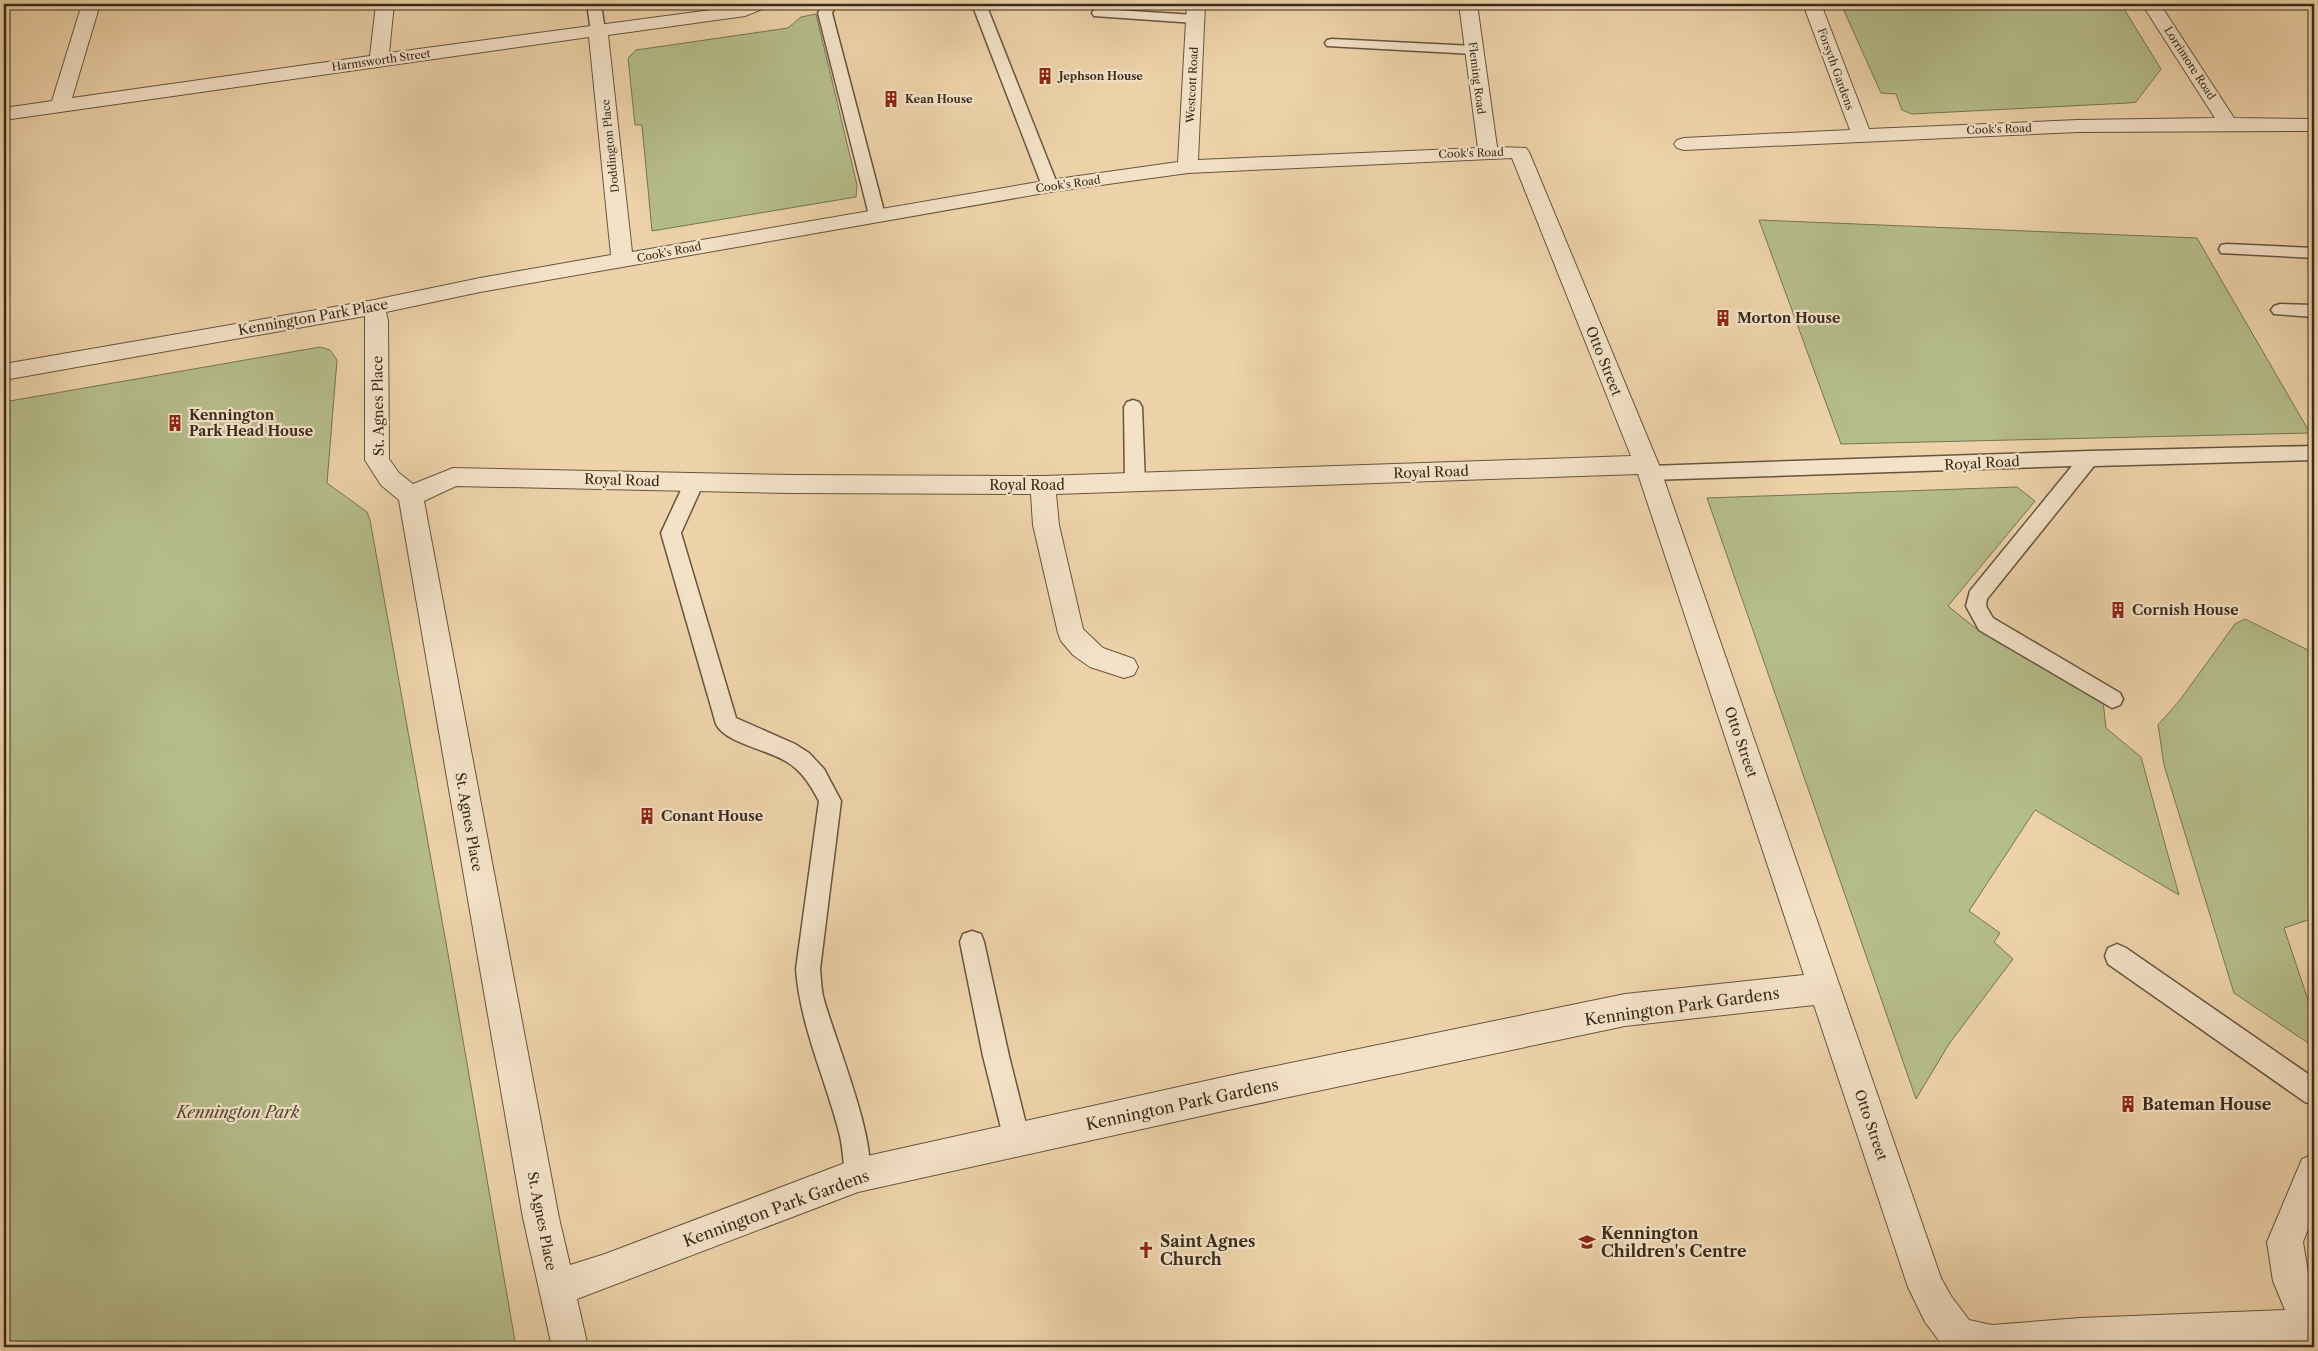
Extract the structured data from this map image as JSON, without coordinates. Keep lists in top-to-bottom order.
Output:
{
  "streets": {
    "street": [
      "Harmsworth Street",
      "Lorrimore Road",
      "Forsyth Gardens",
      "Fleming Road",
      "Westcott Road",
      "Cook's Road",
      "Doddington Place",
      "Kennington Park Place",
      "Otto Street",
      "St. Agnes Place",
      "Royal Road",
      "Kennington Park Gardens"
    ]
  },
  "crossings": [
    ["Harmsworth Street", "Doddington Place"],
    ["Lorrimore Road", "Cook's Road"],
    ["Forsyth Gardens", "Cook's Road"],
    ["Fleming Road", "Cook's Road"],
    ["Westcott Road", "Cook's Road"],
    ["Cook's Road", "Doddington Place"],
    ["Cook's Road", "Kennington Park Place"],
    ["Cook's Road", "Otto Street"],
    ["Doddington Place", "Kennington Park Place"],
    ["Kennington Park Place", "St. Agnes Place"],
    ["Otto Street", "Royal Road"],
    ["Otto Street", "Kennington Park Gardens"],
    ["St. Agnes Place", "Royal Road"],
    ["St. Agnes Place", "Kennington Park Gardens"]
  ],
  "parks": ["Kennington Park"],
  "places": {
    "building": [
      "Jephson House",
      "Kean House",
      "Morton House",
      "Kennington Park Head House",
      "Cornish House",
      "Conant House",
      "Bateman House"
    ],
    "school or university": ["Kennington Children's Centre"],
    "church": ["Saint Agnes Church"]
  }
}
